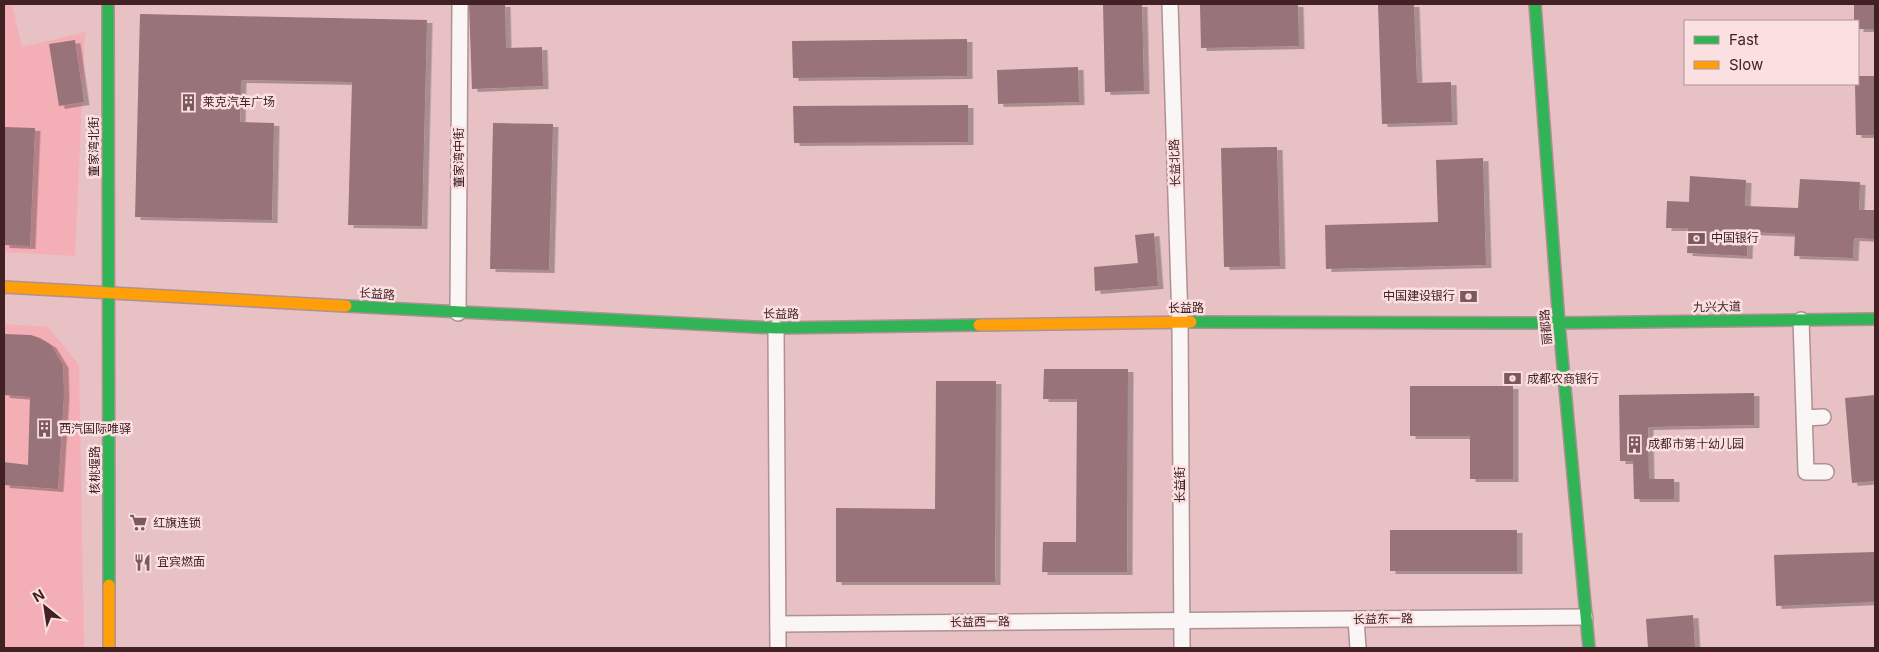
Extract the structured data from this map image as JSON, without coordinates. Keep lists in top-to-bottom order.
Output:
{
  "streets": {
    "main road": [
      "董家湾北街",
      "长益路",
      "九兴大道",
      "丽都路",
      "核桃堰路"
    ],
    "street": [
      "董家湾中街",
      "长益北路",
      "长益街",
      "长益东一路",
      "长益西一路"
    ]
  },
  "crossings": [
    ["董家湾北街", "长益路"],
    ["董家湾北街", "核桃堰路"],
    ["董家湾中街", "长益路"],
    ["长益北路", "长益路"],
    ["长益北路", "长益街"],
    ["长益路", "九兴大道"],
    ["长益路", "丽都路"],
    ["长益路", "核桃堰路"],
    ["长益路", "长益街"],
    ["九兴大道", "丽都路"],
    ["丽都路", "长益东一路"],
    ["长益街", "长益东一路"],
    ["长益街", "长益西一路"],
    ["长益东一路", "长益西一路"]
  ],
  "places": {
    "building": ["莱克汽车广场", "西汽国际唯驿", "成都市第十幼儿园"],
    "bank": ["中国银行", "中国建设银行", "成都农商银行"],
    "supermarket": ["红旗连锁"],
    "restaurant": ["宜宾燃面"]
  },
  "legend": ["Fast", "Slow"],
  "north": "top left"
}
